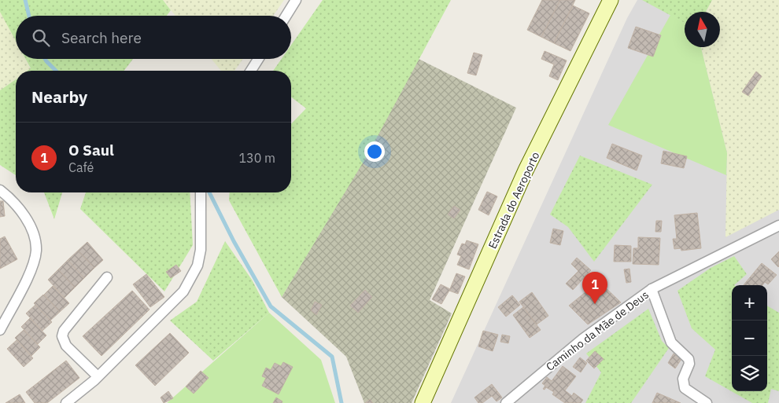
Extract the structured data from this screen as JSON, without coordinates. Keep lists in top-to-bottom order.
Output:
{
  "streets": {
    "main road": ["Estrada do Aeroporto"],
    "street": ["Caminho da Mãe de Deus"]
  },
  "north": "top",
  "page": {
    "search": "Search here",
    "heading": "Nearby",
    "list": [
      {
        "mark": "1",
        "name": "O Saul",
        "note": "Café",
        "value": "130 m"
      }
    ],
    "pins": "1",
    "map_buttons": ["+", "−"]
  }
}
